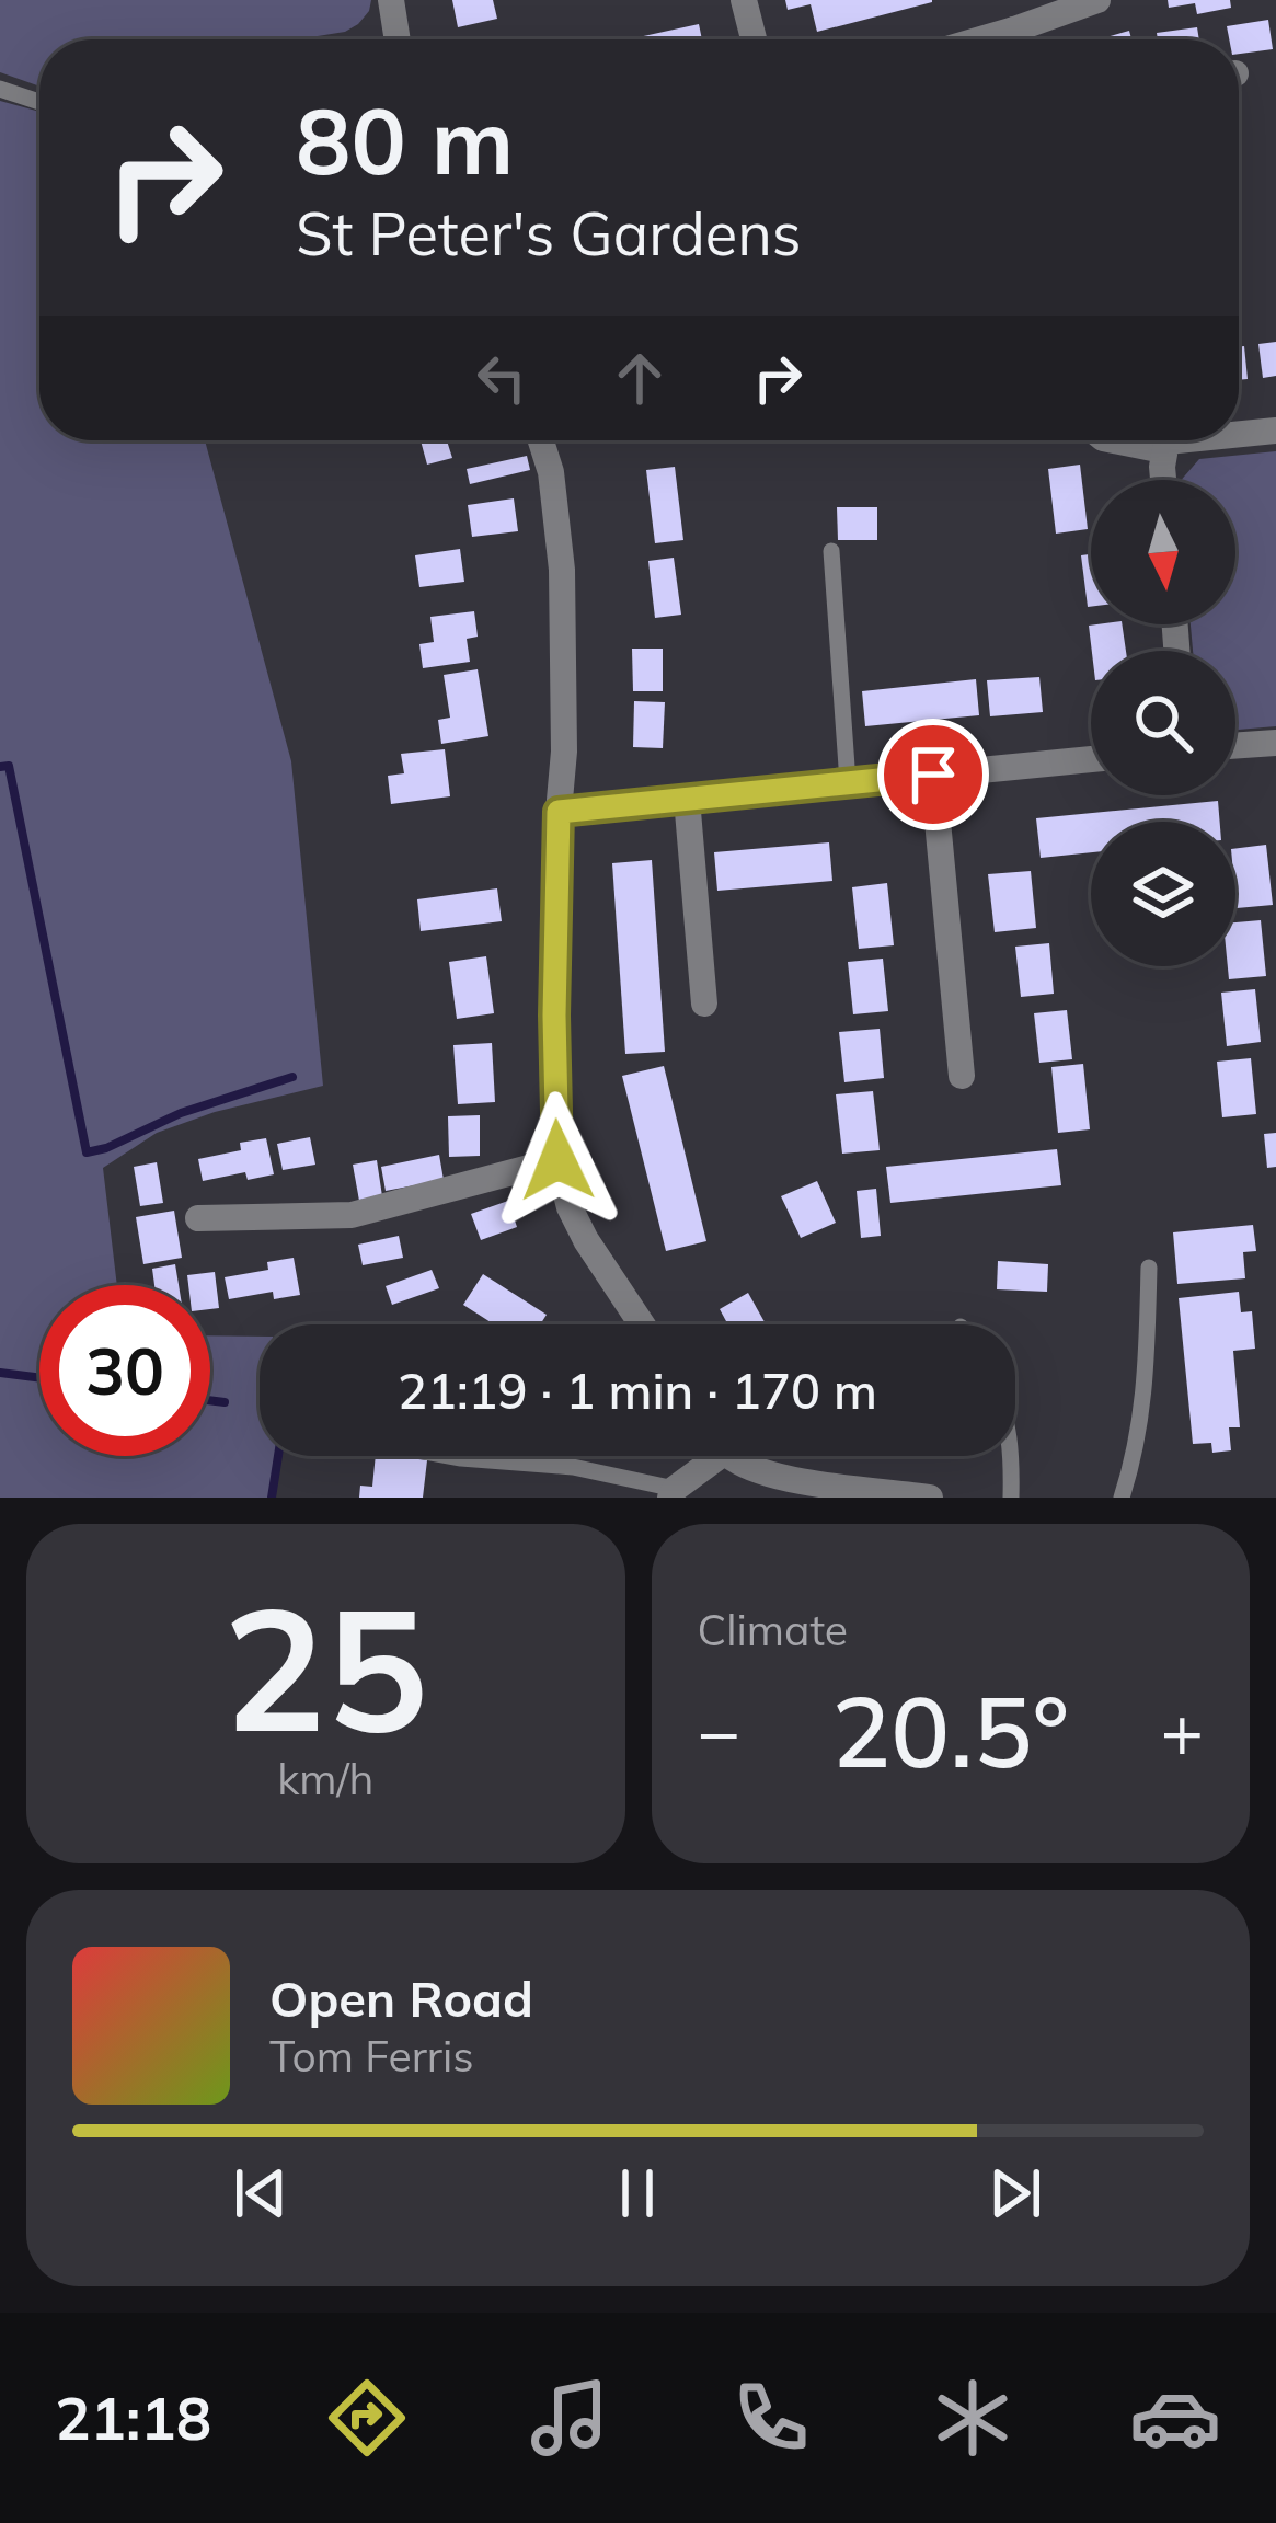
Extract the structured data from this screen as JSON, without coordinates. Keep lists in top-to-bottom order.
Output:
{
  "north": "bottom",
  "page": {
    "turn": ["80 m", "St Peter's Gardens"],
    "limit": "30",
    "trip": "21:19 · 1 min · 170 m",
    "tile": [
      ["25", "km/h"],
      "Climate"
    ],
    "heat": ["−", "20.5°", "+"],
    "song": ["Open Road", "Tom Ferris"],
    "tabs": "21:18"
  }
}
